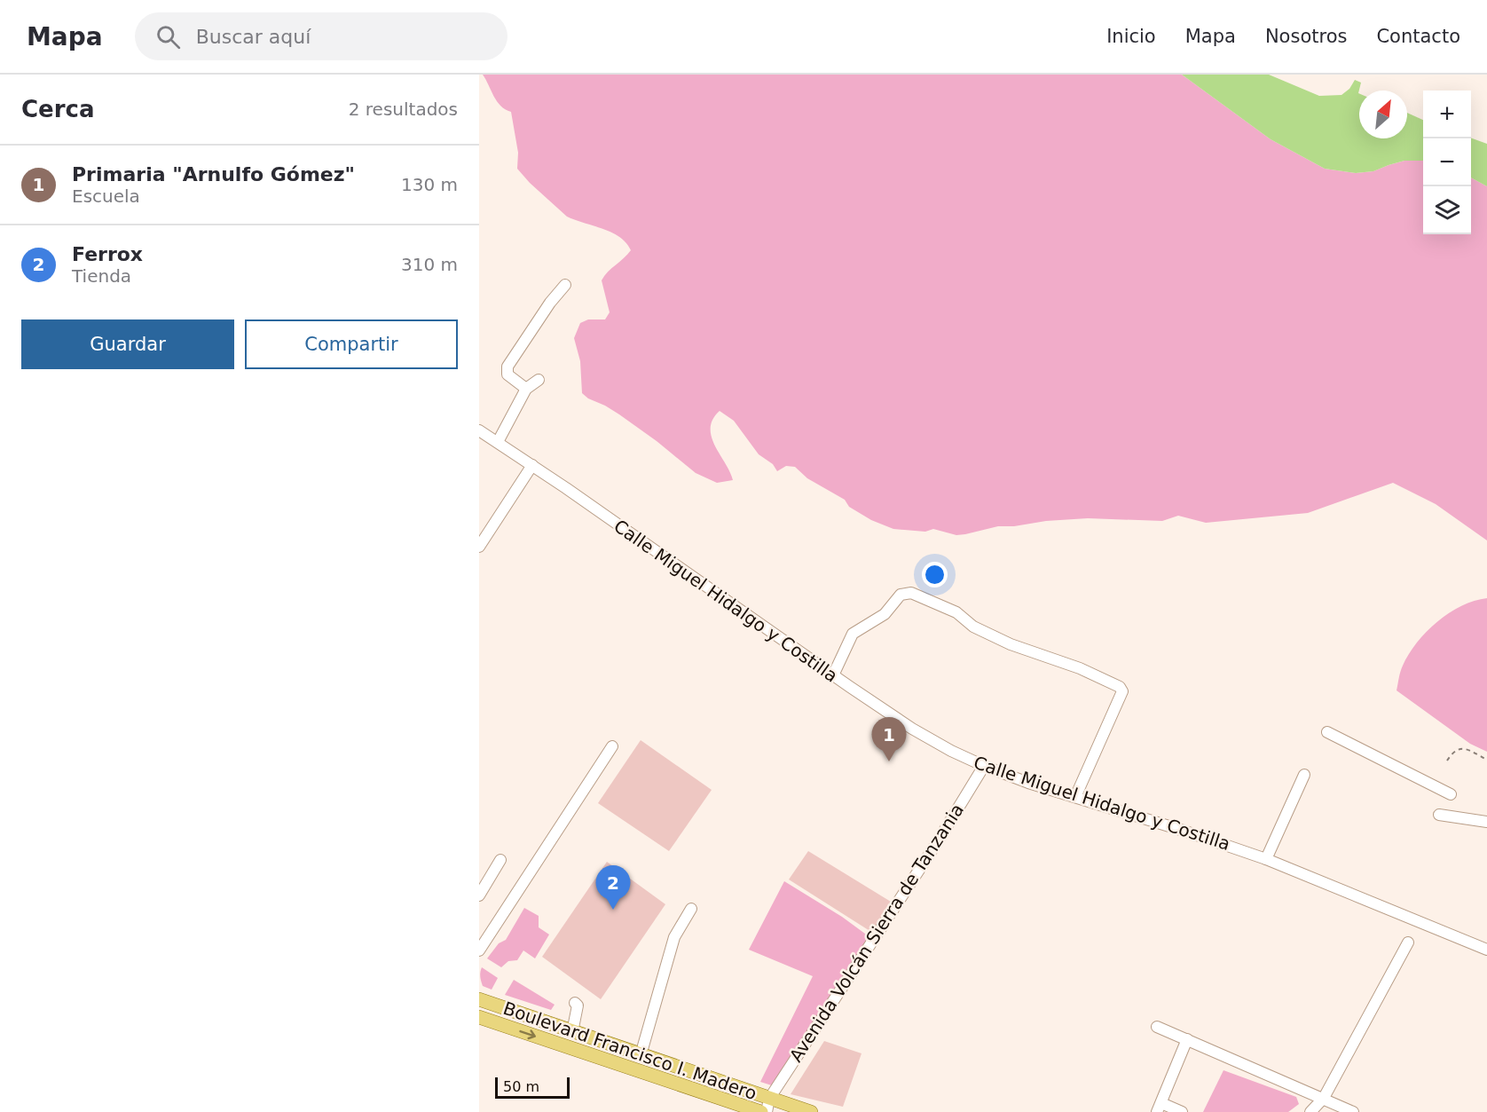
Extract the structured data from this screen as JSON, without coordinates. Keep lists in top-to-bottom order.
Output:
{
  "streets": {
    "main road": ["Boulevard Francisco I. Madero"],
    "street": ["Calle Miguel Hidalgo y Costilla", "Avenida Volcán Sierra de Tanzania"]
  },
  "crossings": [
    ["Calle Miguel Hidalgo y Costilla", "Avenida Volcán Sierra de Tanzania"],
    ["Avenida Volcán Sierra de Tanzania", "Boulevard Francisco I. Madero"]
  ],
  "scale_bar": "50 m",
  "north": "top right",
  "page": {
    "header": "Mapa",
    "search": "Buscar aquí",
    "nav": [
      "Inicio",
      "Mapa",
      "Nosotros",
      "Contacto"
    ],
    "heading": ["Cerca", "2 resultados"],
    "map_buttons": ["+", "−"],
    "list": [
      {
        "mark": "1",
        "name": "Primaria \"Arnulfo Gómez\"",
        "note": "Escuela",
        "value": "130 m"
      },
      {
        "mark": "2",
        "name": "Ferrox",
        "note": "Tienda",
        "value": "310 m"
      }
    ],
    "buttons": ["Guardar", "Compartir"],
    "pins": ["1", "2"],
    "scale": "50 m"
  }
}
